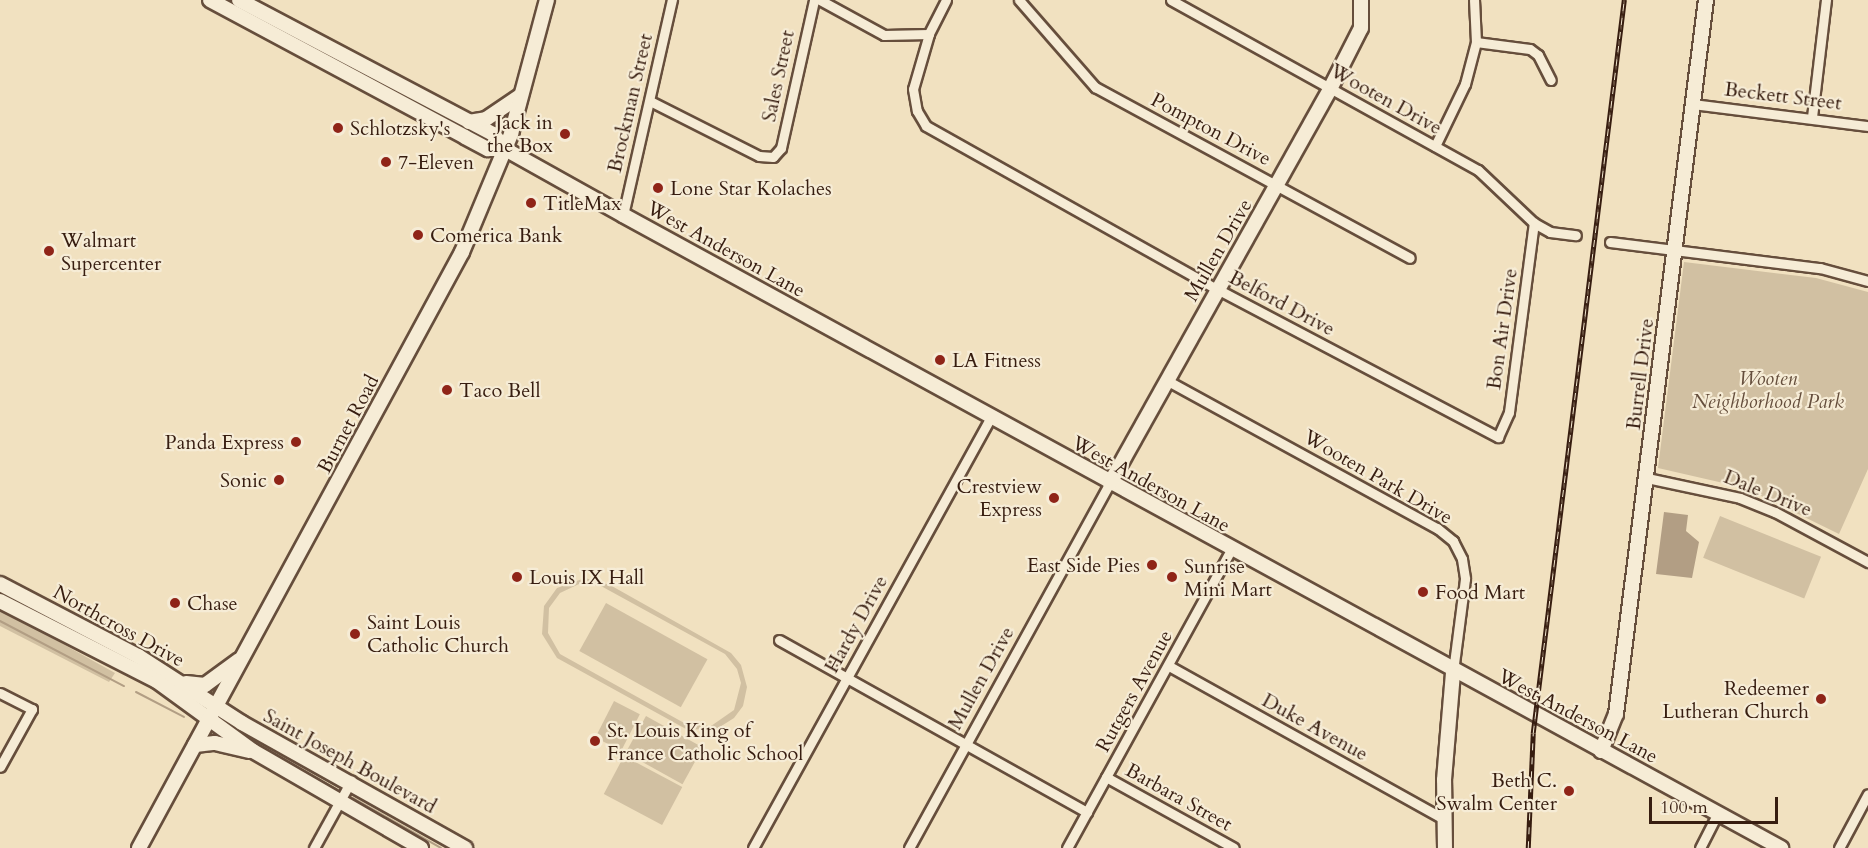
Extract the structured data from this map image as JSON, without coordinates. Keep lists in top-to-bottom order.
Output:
{
  "streets": {
    "main road": [
      "West Anderson Lane",
      "Mullen Drive",
      "Burrell Drive",
      "Burnet Road",
      "Northcross Drive",
      "Saint Joseph Boulevard"
    ],
    "street": [
      "Sales Street",
      "Beckett Street",
      "Wooten Drive",
      "Brockman Street",
      "Pompton Drive",
      "Belford Drive",
      "Bon Air Drive",
      "Wooten Park Drive",
      "Dale Drive",
      "Hardy Drive",
      "Rutgers Avenue",
      "Duke Avenue",
      "Barbara Street"
    ]
  },
  "crossings": [
    ["Sales Street", "Brockman Street"],
    ["Beckett Street", "Burrell Drive"],
    ["Wooten Drive", "Mullen Drive"],
    ["Wooten Drive", "Bon Air Drive"],
    ["Brockman Street", "West Anderson Lane"],
    ["Pompton Drive", "Mullen Drive"],
    ["West Anderson Lane", "Mullen Drive"],
    ["West Anderson Lane", "Burrell Drive"],
    ["West Anderson Lane", "Burnet Road"],
    ["West Anderson Lane", "Wooten Park Drive"],
    ["West Anderson Lane", "Hardy Drive"],
    ["West Anderson Lane", "Rutgers Avenue"],
    ["Mullen Drive", "Belford Drive"],
    ["Mullen Drive", "Wooten Park Drive"],
    ["Belford Drive", "Bon Air Drive"],
    ["Burrell Drive", "Dale Drive"],
    ["Burnet Road", "Northcross Drive"],
    ["Burnet Road", "Saint Joseph Boulevard"],
    ["Northcross Drive", "Saint Joseph Boulevard"],
    ["Rutgers Avenue", "Duke Avenue"],
    ["Rutgers Avenue", "Barbara Street"]
  ],
  "parks": ["Wooten Neighborhood Park"],
  "places": [
    "Schlotzsky's",
    "Jack in the Box",
    "7-Eleven",
    "Lone Star Kolaches",
    "TitleMax",
    "Comerica Bank",
    "Walmart Supercenter",
    "LA Fitness",
    "Taco Bell",
    "Panda Express",
    "Sonic",
    "Crestview Express",
    "East Side Pies",
    "Louis IX Hall",
    "Sunrise Mini Mart",
    "Food Mart",
    "Chase",
    "Saint Louis Catholic Church",
    "Redeemer Lutheran Church",
    "St. Louis King of France Catholic School",
    "Beth C. Swalm Center"
  ],
  "scale_bar": "100 m"
}
